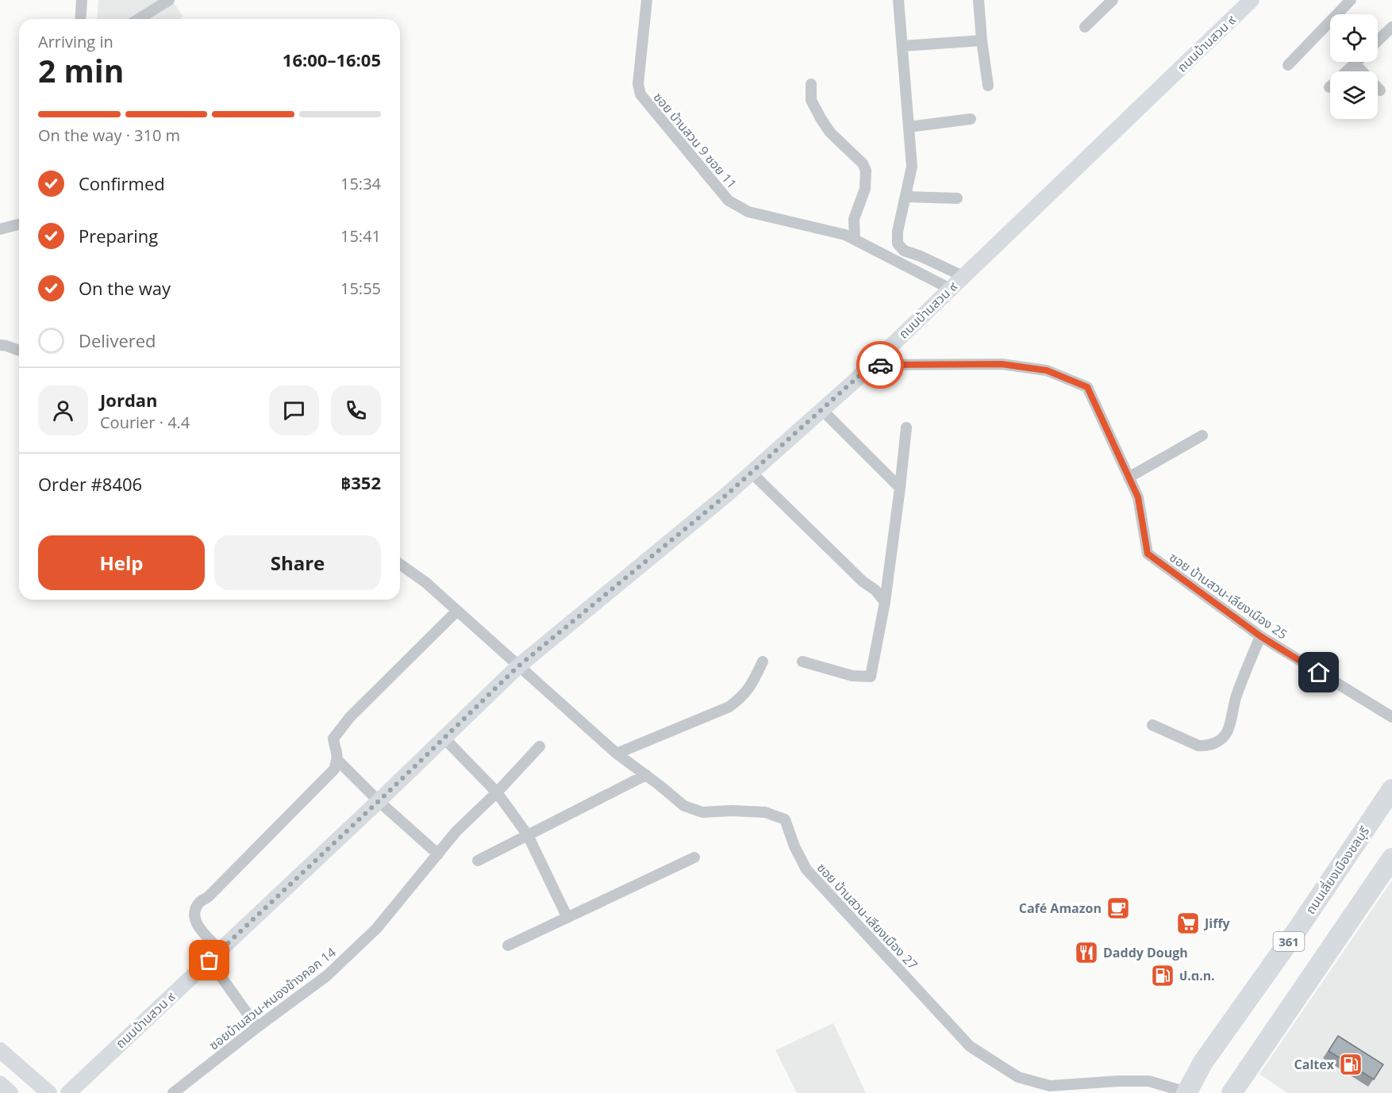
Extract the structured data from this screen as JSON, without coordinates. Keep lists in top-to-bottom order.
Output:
{
  "streets": {
    "highway": ["ถนนเลี่ยงเมืองชลบุรี", "361"],
    "street": [
      "ถนนบ้านสวน ๙",
      "ซอย บ้านสวน 9 ซอย 11",
      "ซอย บ้านสวน-เลียงเมือง 25",
      "ซอย บ้านสวน-เลียงเมือง 27",
      "ซอยบ้านสวน-หนองข้างคอก 14"
    ]
  },
  "crossings": [
    ["ถนนบ้านสวน ๙", "ซอย บ้านสวน 9 ซอย 11"],
    ["ถนนบ้านสวน ๙", "ซอย บ้านสวน-เลียงเมือง 25"],
    ["ถนนบ้านสวน ๙", "ซอย บ้านสวน-เลียงเมือง 27"],
    ["ถนนเลี่ยงเมืองชลบุรี", "ซอย บ้านสวน-เลียงเมือง 27"]
  ],
  "places": {
    "cafe": ["Café Amazon"],
    "supermarket": ["Jiffy"],
    "restaurant": ["Daddy Dough"],
    "fuel station": ["ป.ต.ท.", "Caltex"]
  },
  "page": {
    "heading": ["2 min", "Arriving in", "16:00–16:05"],
    "panel": [
      "Jordan",
      "Courier · 4.4",
      "Order #8406",
      "฿352"
    ],
    "bar": "On the way · 310 m",
    "list": [
      ["Confirmed", "15:34"],
      ["Preparing", "15:41"],
      ["On the way", "15:55"],
      "Delivered"
    ],
    "buttons": ["Help", "Share"]
  }
}
